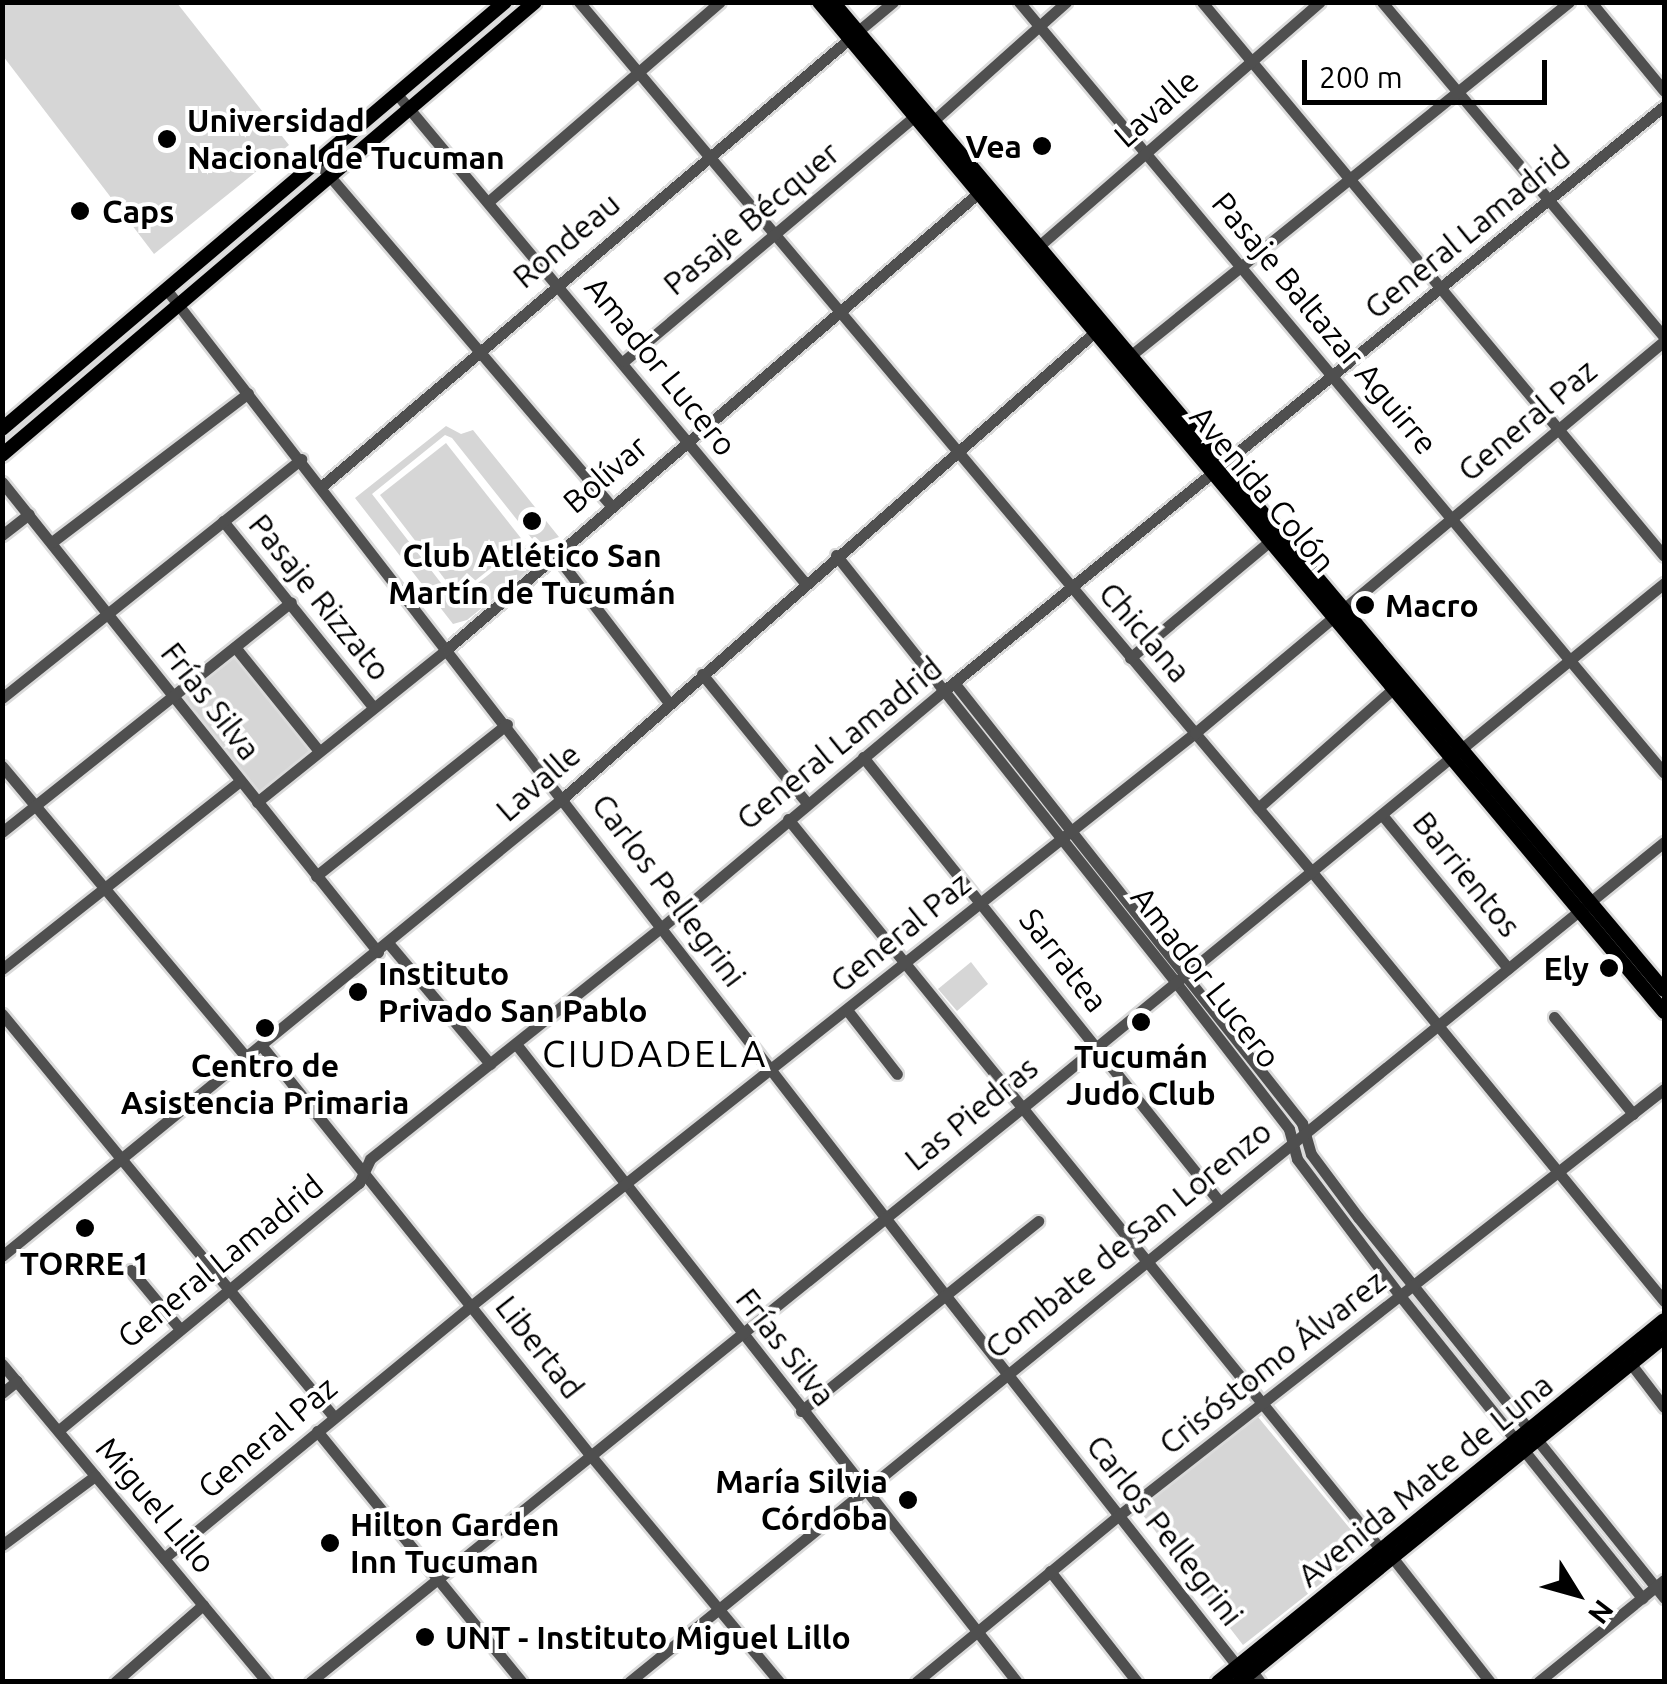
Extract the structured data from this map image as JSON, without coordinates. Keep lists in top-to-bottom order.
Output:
{
  "streets": {
    "main road": ["Avenida Colón", "Avenida Mate de Luna"],
    "street": [
      "Lavalle",
      "Pasaje Bécquer",
      "General Lamadrid",
      "Rondeau",
      "Pasaje Baltazar Aguirre",
      "Amador Lucero",
      "General Paz",
      "Bolívar",
      "Pasaje Rizzato",
      "Chiclana",
      "Frías Silva",
      "Barrientos",
      "Carlos Pellegrini",
      "Sarratea",
      "Las Piedras",
      "Combate de San Lorenzo",
      "Libertad",
      "Crisóstomo Álvarez",
      "Miguel Lillo"
    ]
  },
  "crossings": [
    ["Lavalle", "Pasaje Baltazar Aguirre"],
    ["Lavalle", "Amador Lucero"],
    ["Lavalle", "Avenida Colón"],
    ["Lavalle", "Chiclana"],
    ["Lavalle", "Frías Silva"],
    ["Lavalle", "Carlos Pellegrini"],
    ["Lavalle", "Libertad"],
    ["Pasaje Bécquer", "Amador Lucero"],
    ["Pasaje Bécquer", "Avenida Colón"],
    ["Pasaje Bécquer", "Chiclana"],
    ["General Lamadrid", "Pasaje Baltazar Aguirre"],
    ["General Lamadrid", "Amador Lucero"],
    ["General Lamadrid", "Avenida Colón"],
    ["General Lamadrid", "Chiclana"],
    ["General Lamadrid", "Frías Silva"],
    ["General Lamadrid", "Carlos Pellegrini"],
    ["General Lamadrid", "Sarratea"],
    ["General Lamadrid", "Libertad"],
    ["General Lamadrid", "Miguel Lillo"],
    ["Rondeau", "Amador Lucero"],
    ["Rondeau", "Avenida Colón"],
    ["Rondeau", "Chiclana"],
    ["Rondeau", "Carlos Pellegrini"],
    ["Pasaje Baltazar Aguirre", "General Paz"],
    ["Pasaje Baltazar Aguirre", "Las Piedras"],
    ["Amador Lucero", "General Paz"],
    ["Amador Lucero", "Bolívar"],
    ["Amador Lucero", "Las Piedras"],
    ["Amador Lucero", "Combate de San Lorenzo"],
    ["Amador Lucero", "Crisóstomo Álvarez"],
    ["Amador Lucero", "Avenida Mate de Luna"],
    ["General Paz", "Avenida Colón"],
    ["General Paz", "Chiclana"],
    ["General Paz", "Frías Silva"],
    ["General Paz", "Carlos Pellegrini"],
    ["General Paz", "Sarratea"],
    ["General Paz", "Libertad"],
    ["General Paz", "Miguel Lillo"],
    ["Bolívar", "Avenida Colón"],
    ["Bolívar", "Pasaje Rizzato"],
    ["Bolívar", "Chiclana"],
    ["Bolívar", "Frías Silva"],
    ["Bolívar", "Carlos Pellegrini"],
    ["Avenida Colón", "Las Piedras"],
    ["Avenida Colón", "Combate de San Lorenzo"],
    ["Chiclana", "Las Piedras"],
    ["Chiclana", "Combate de San Lorenzo"],
    ["Chiclana", "Crisóstomo Álvarez"],
    ["Frías Silva", "Las Piedras"],
    ["Frías Silva", "Combate de San Lorenzo"],
    ["Frías Silva", "Crisóstomo Álvarez"],
    ["Barrientos", "Las Piedras"],
    ["Barrientos", "Combate de San Lorenzo"],
    ["Carlos Pellegrini", "Las Piedras"],
    ["Carlos Pellegrini", "Combate de San Lorenzo"],
    ["Carlos Pellegrini", "Crisóstomo Álvarez"],
    ["Carlos Pellegrini", "Avenida Mate de Luna"],
    ["Sarratea", "Las Piedras"],
    ["Sarratea", "Combate de San Lorenzo"],
    ["Las Piedras", "Libertad"],
    ["Combate de San Lorenzo", "Libertad"]
  ],
  "districts": ["CIUDADELA"],
  "places": [
    "Universidad Nacional de Tucuman",
    "Vea",
    "Caps",
    "Club Atlético San Martín de Tucumán",
    "Macro",
    "Ely",
    "Instituto Privado San Pablo",
    "Tucumán Judo Club",
    "Centro de Asistencia Primaria",
    "TORRE 1",
    "María Silvia Córdoba",
    "Hilton Garden Inn Tucuman",
    "UNT - Instituto Miguel Lillo"
  ],
  "scale_bar": "200 m",
  "north": "bottom right"
}
